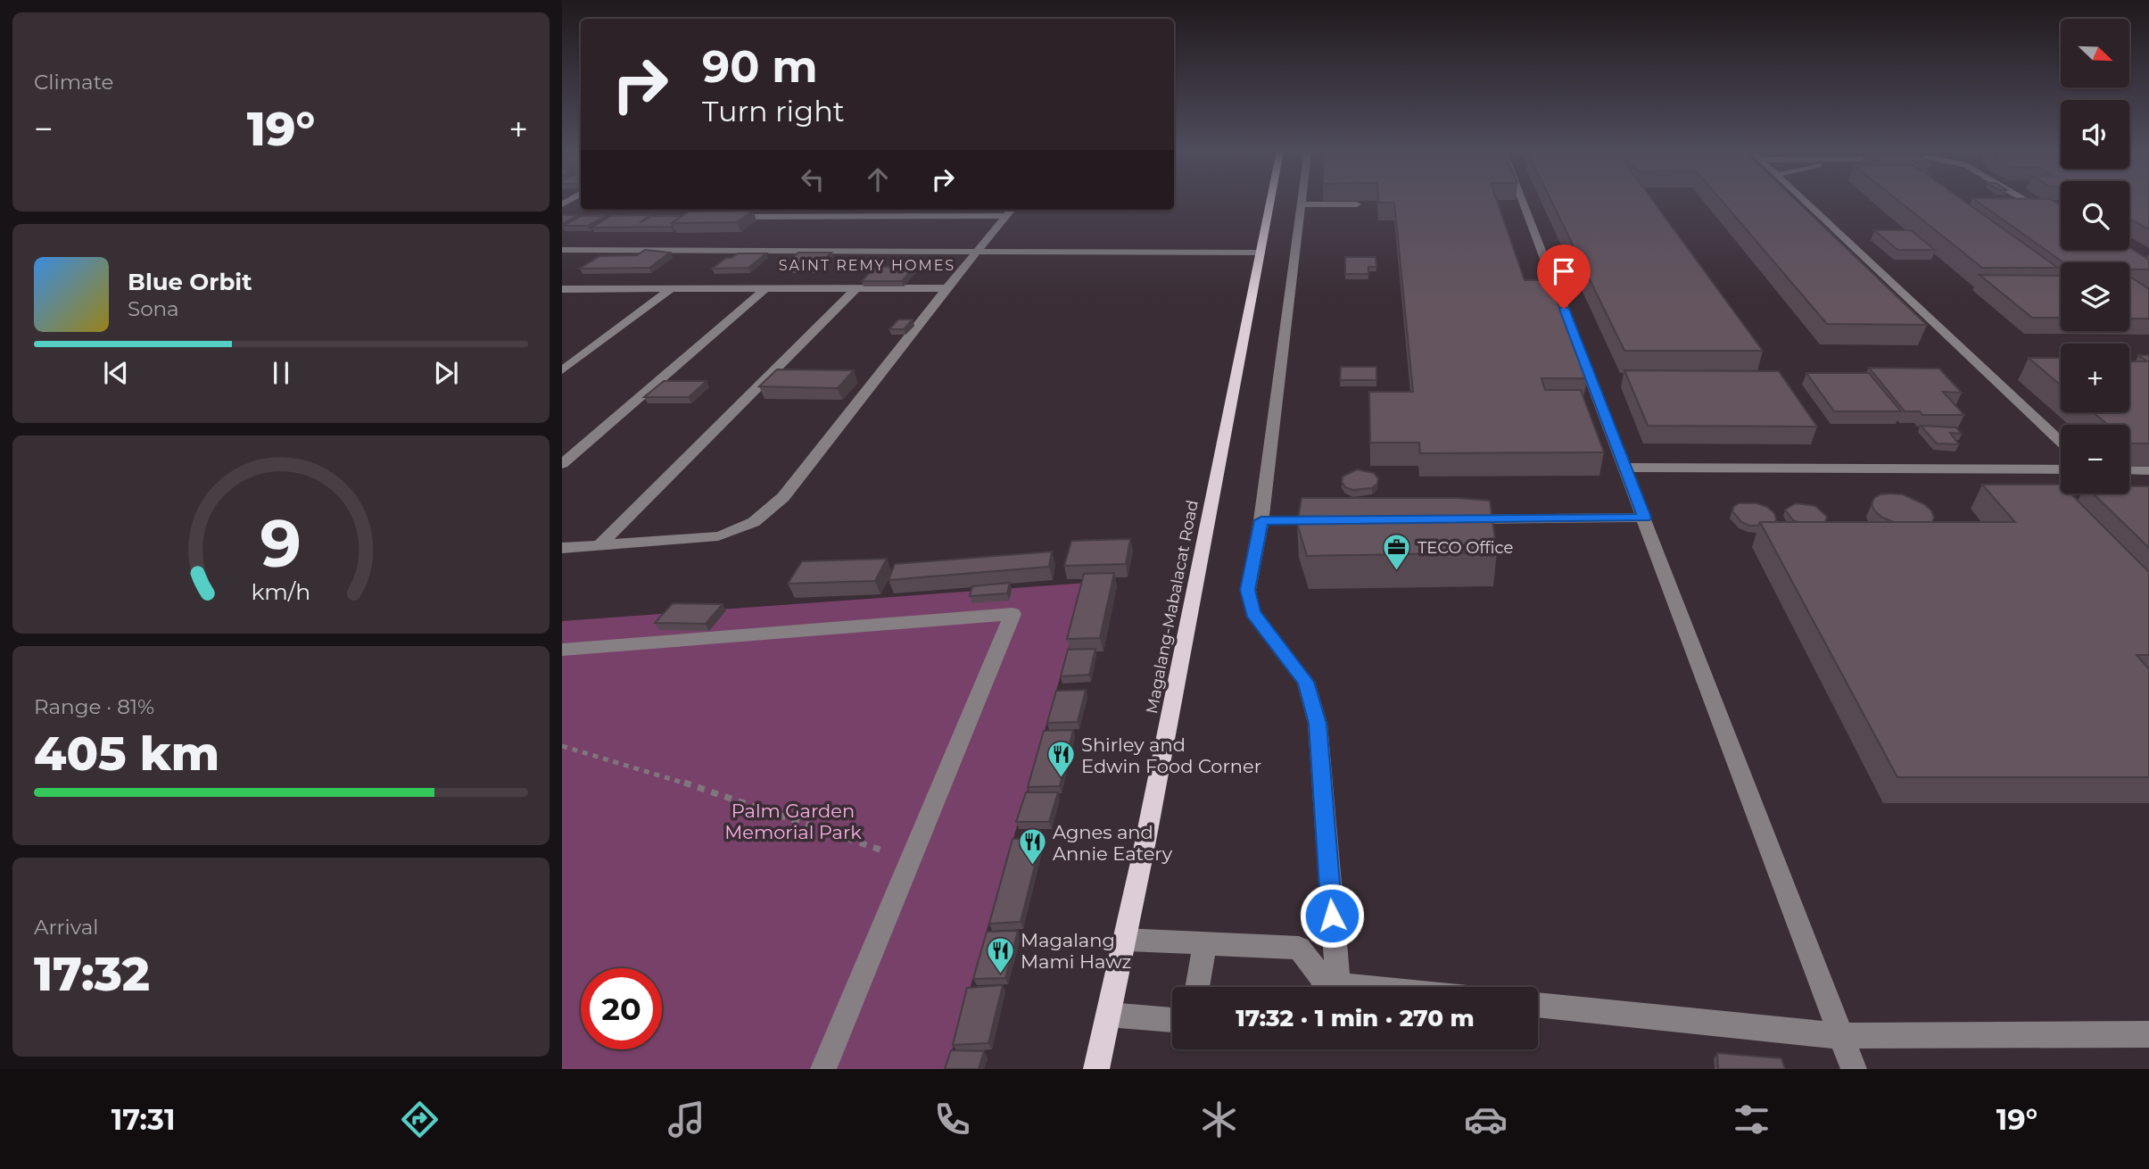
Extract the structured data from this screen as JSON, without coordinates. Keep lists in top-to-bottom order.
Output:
{
  "streets": {
    "main road": ["Magalang-Mabalacat Road"]
  },
  "districts": ["SAINT REMY HOMES"],
  "parks": ["Palm Garden Memorial Park"],
  "places": {
    "office": ["TECO Office"],
    "restaurant": ["Shirley and Edwin Food Corner", "Agnes and Annie Eatery", "Magalang Mami Hawz"]
  },
  "north": "bottom right",
  "page": {
    "tile": [
      "Climate",
      ["Range · 81%", "405 km"],
      ["Arrival", "17:32"]
    ],
    "map_buttons": ["+", "−"],
    "turn": ["90 m", "Turn right"],
    "heat": ["−", "19°", "+"],
    "song": ["Blue Orbit", "Sona"],
    "limit": "20",
    "trip": "17:32 · 1 min · 270 m",
    "tabs": ["17:31", "19°"],
    "gauge": ["9", "km/h"]
  }
}
